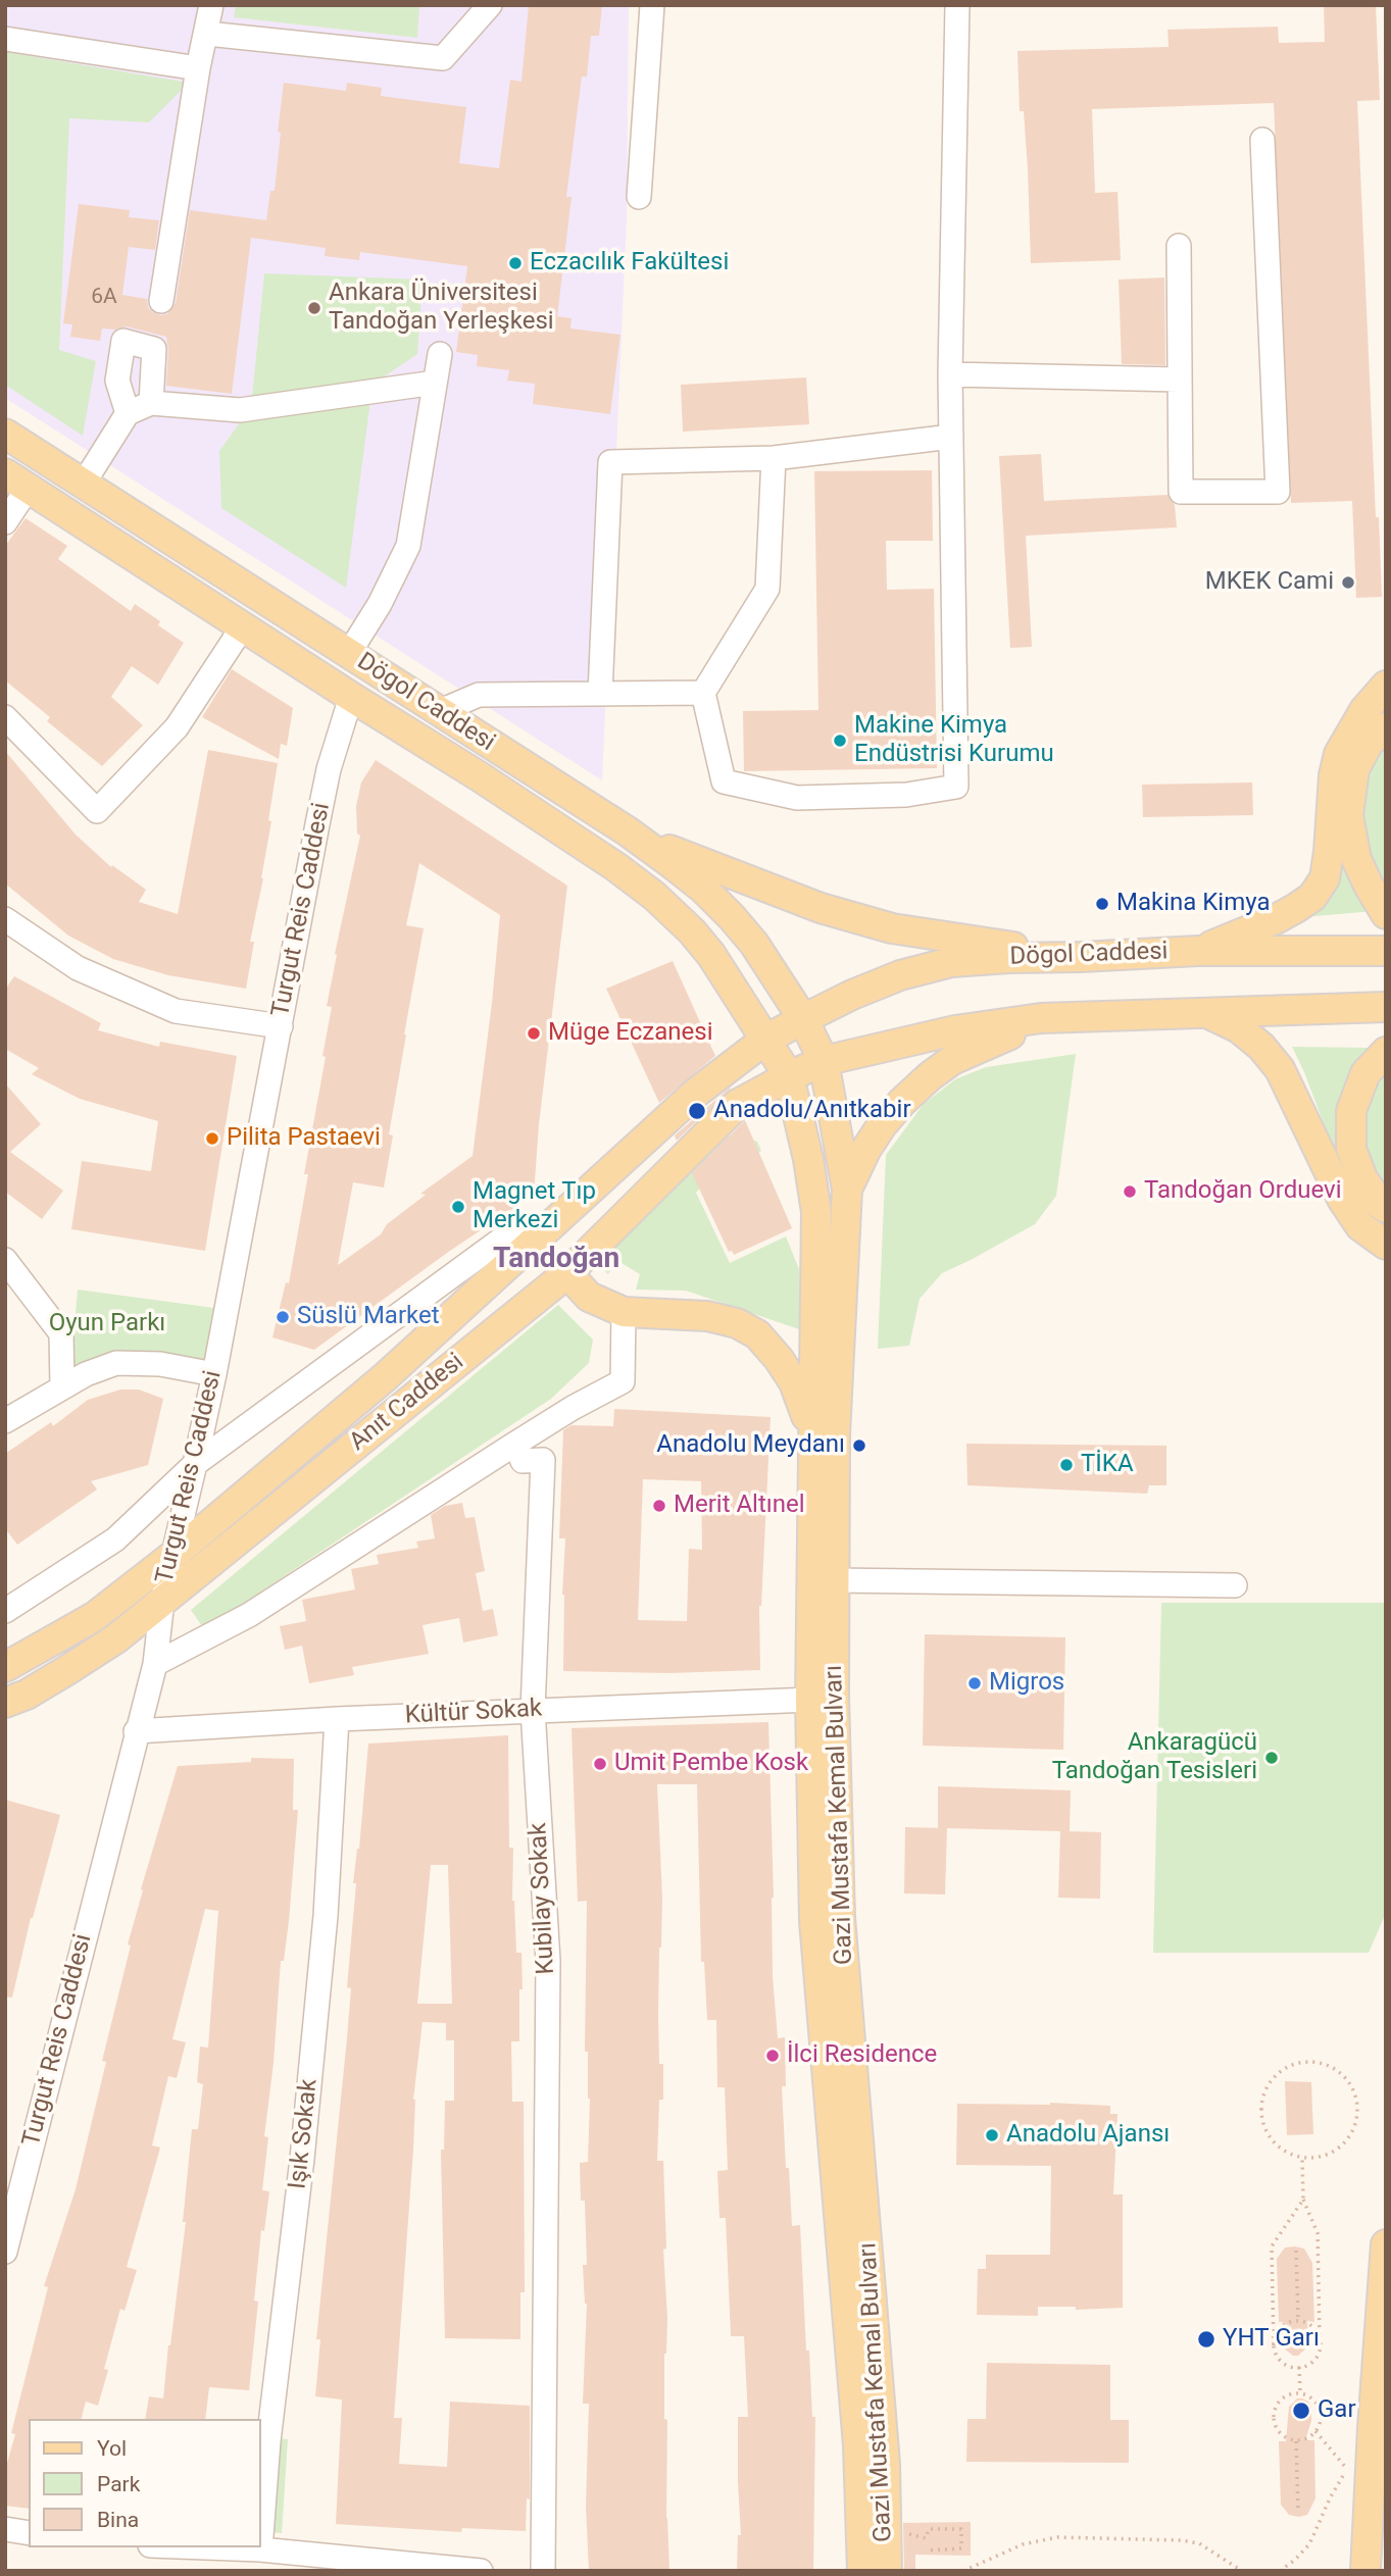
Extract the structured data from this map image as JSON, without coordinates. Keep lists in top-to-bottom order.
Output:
{
  "streets": {
    "main road": ["Dögol Caddesi", "Anıt Caddesi", "Gazi Mustafa Kemal Bulvarı"],
    "street": [
      "Turgut Reis Caddesi",
      "Kültür Sokak",
      "Kubilay Sokak",
      "Işık Sokak"
    ]
  },
  "crossings": [
    ["Dögol Caddesi", "Turgut Reis Caddesi"],
    ["Dögol Caddesi", "Anıt Caddesi"],
    ["Dögol Caddesi", "Gazi Mustafa Kemal Bulvarı"],
    ["Turgut Reis Caddesi", "Anıt Caddesi"],
    ["Turgut Reis Caddesi", "Kültür Sokak"],
    ["Anıt Caddesi", "Gazi Mustafa Kemal Bulvarı"],
    ["Kültür Sokak", "Gazi Mustafa Kemal Bulvarı"],
    ["Kültür Sokak", "Kubilay Sokak"],
    ["Kültür Sokak", "Işık Sokak"]
  ],
  "districts": ["Tandoğan"],
  "parks": ["Oyun Parkı"],
  "places": [
    "Eczacılık Fakültesi",
    "Ankara Üniversitesi Tandoğan Yerleşkesi",
    "MKEK Cami",
    "Makine Kimya Endüstrisi Kurumu",
    "Makina Kimya",
    "Müge Eczanesi",
    "Anadolu/Anıtkabir",
    "Pilita Pastaevi",
    "Tandoğan Orduevi",
    "Magnet Tıp Merkezi",
    "Süslü Market",
    "Anadolu Meydanı",
    "TİKA",
    "Merit Altınel",
    "Migros",
    "Ankaragücü Tandoğan Tesisleri",
    "Umit Pembe Kosk",
    "İlci Residence",
    "Anadolu Ajansı",
    "YHT Garı",
    "Gar"
  ],
  "house_numbers": ["6A"],
  "legend": ["Yol", "Park", "Bina"]
}
